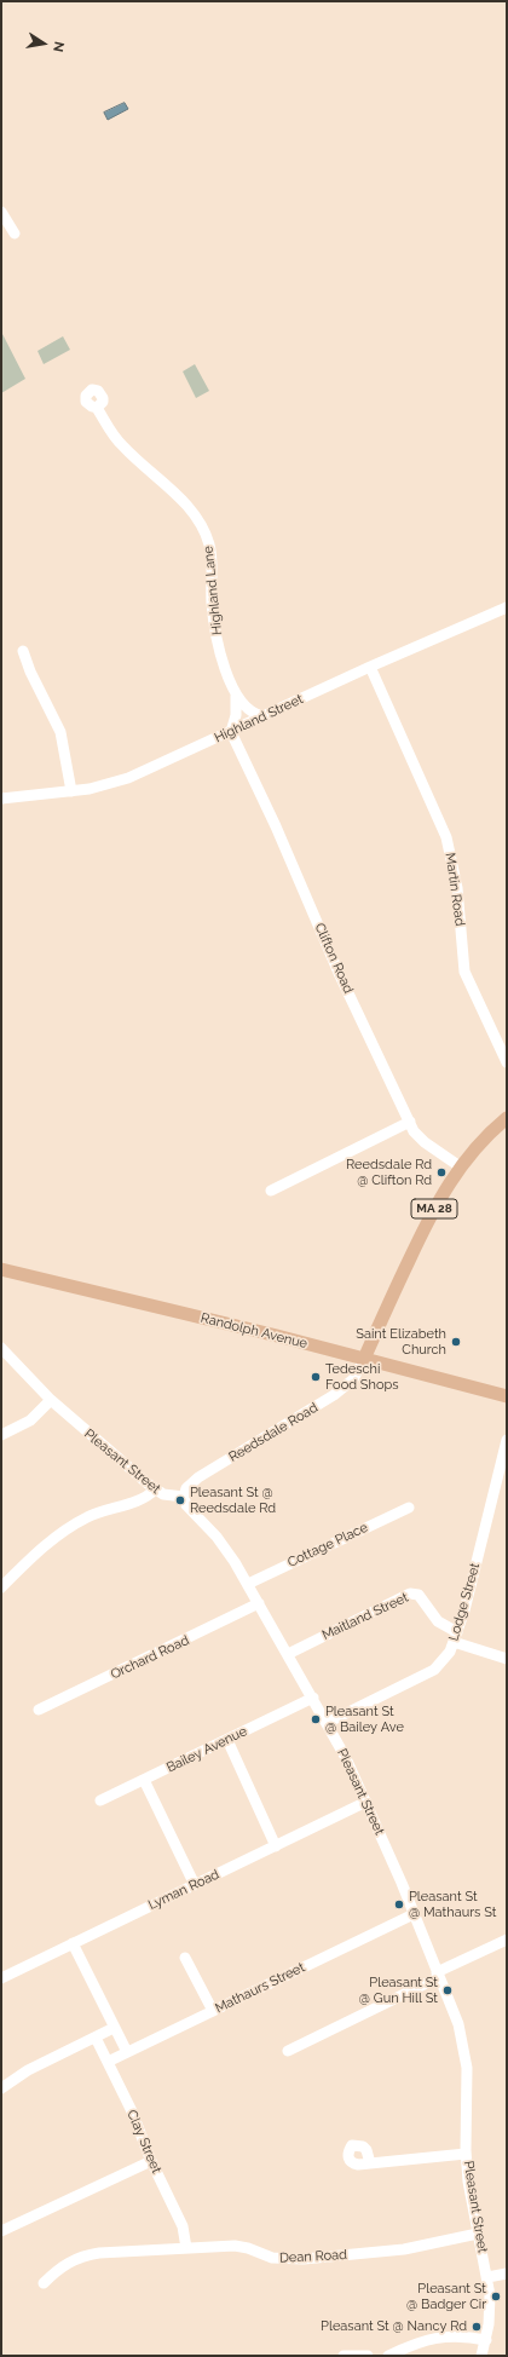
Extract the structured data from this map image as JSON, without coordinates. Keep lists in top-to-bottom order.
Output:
{
  "streets": {
    "main road": ["MA 28", "Randolph Avenue", "Reedsdale Road"],
    "street": [
      "Highland Lane",
      "Highland Street",
      "Martin Road",
      "Clifton Road",
      "Pleasant Street",
      "Cottage Place",
      "Lodge Street",
      "Maitland Street",
      "Orchard Road",
      "Bailey Avenue",
      "Lyman Road",
      "Mathaurs Street",
      "Clay Street",
      "Dean Road"
    ]
  },
  "crossings": [
    ["Highland Lane", "Highland Street"],
    ["Highland Lane", "Clifton Road"],
    ["Highland Street", "Martin Road"],
    ["Highland Street", "Clifton Road"],
    ["Clifton Road", "Reedsdale Road"],
    ["Randolph Avenue", "Reedsdale Road"],
    ["Reedsdale Road", "Pleasant Street"],
    ["Pleasant Street", "Cottage Place"],
    ["Pleasant Street", "Lodge Street"],
    ["Pleasant Street", "Maitland Street"],
    ["Pleasant Street", "Orchard Road"],
    ["Pleasant Street", "Bailey Avenue"],
    ["Pleasant Street", "Lyman Road"],
    ["Pleasant Street", "Mathaurs Street"],
    ["Pleasant Street", "Dean Road"],
    ["Lodge Street", "Maitland Street"],
    ["Mathaurs Street", "Clay Street"],
    ["Clay Street", "Dean Road"]
  ],
  "places": [
    "Reedsdale Rd @ Clifton Rd",
    "Saint Elizabeth Church",
    "Tedeschi Food Shops",
    "Pleasant St @ Reedsdale Rd",
    "Pleasant St @ Bailey Ave",
    "Pleasant St @ Mathaurs St",
    "Pleasant St @ Gun Hill St",
    "Pleasant St @ Badger Cir",
    "Pleasant St @ Nancy Rd"
  ],
  "north": "right"
}
